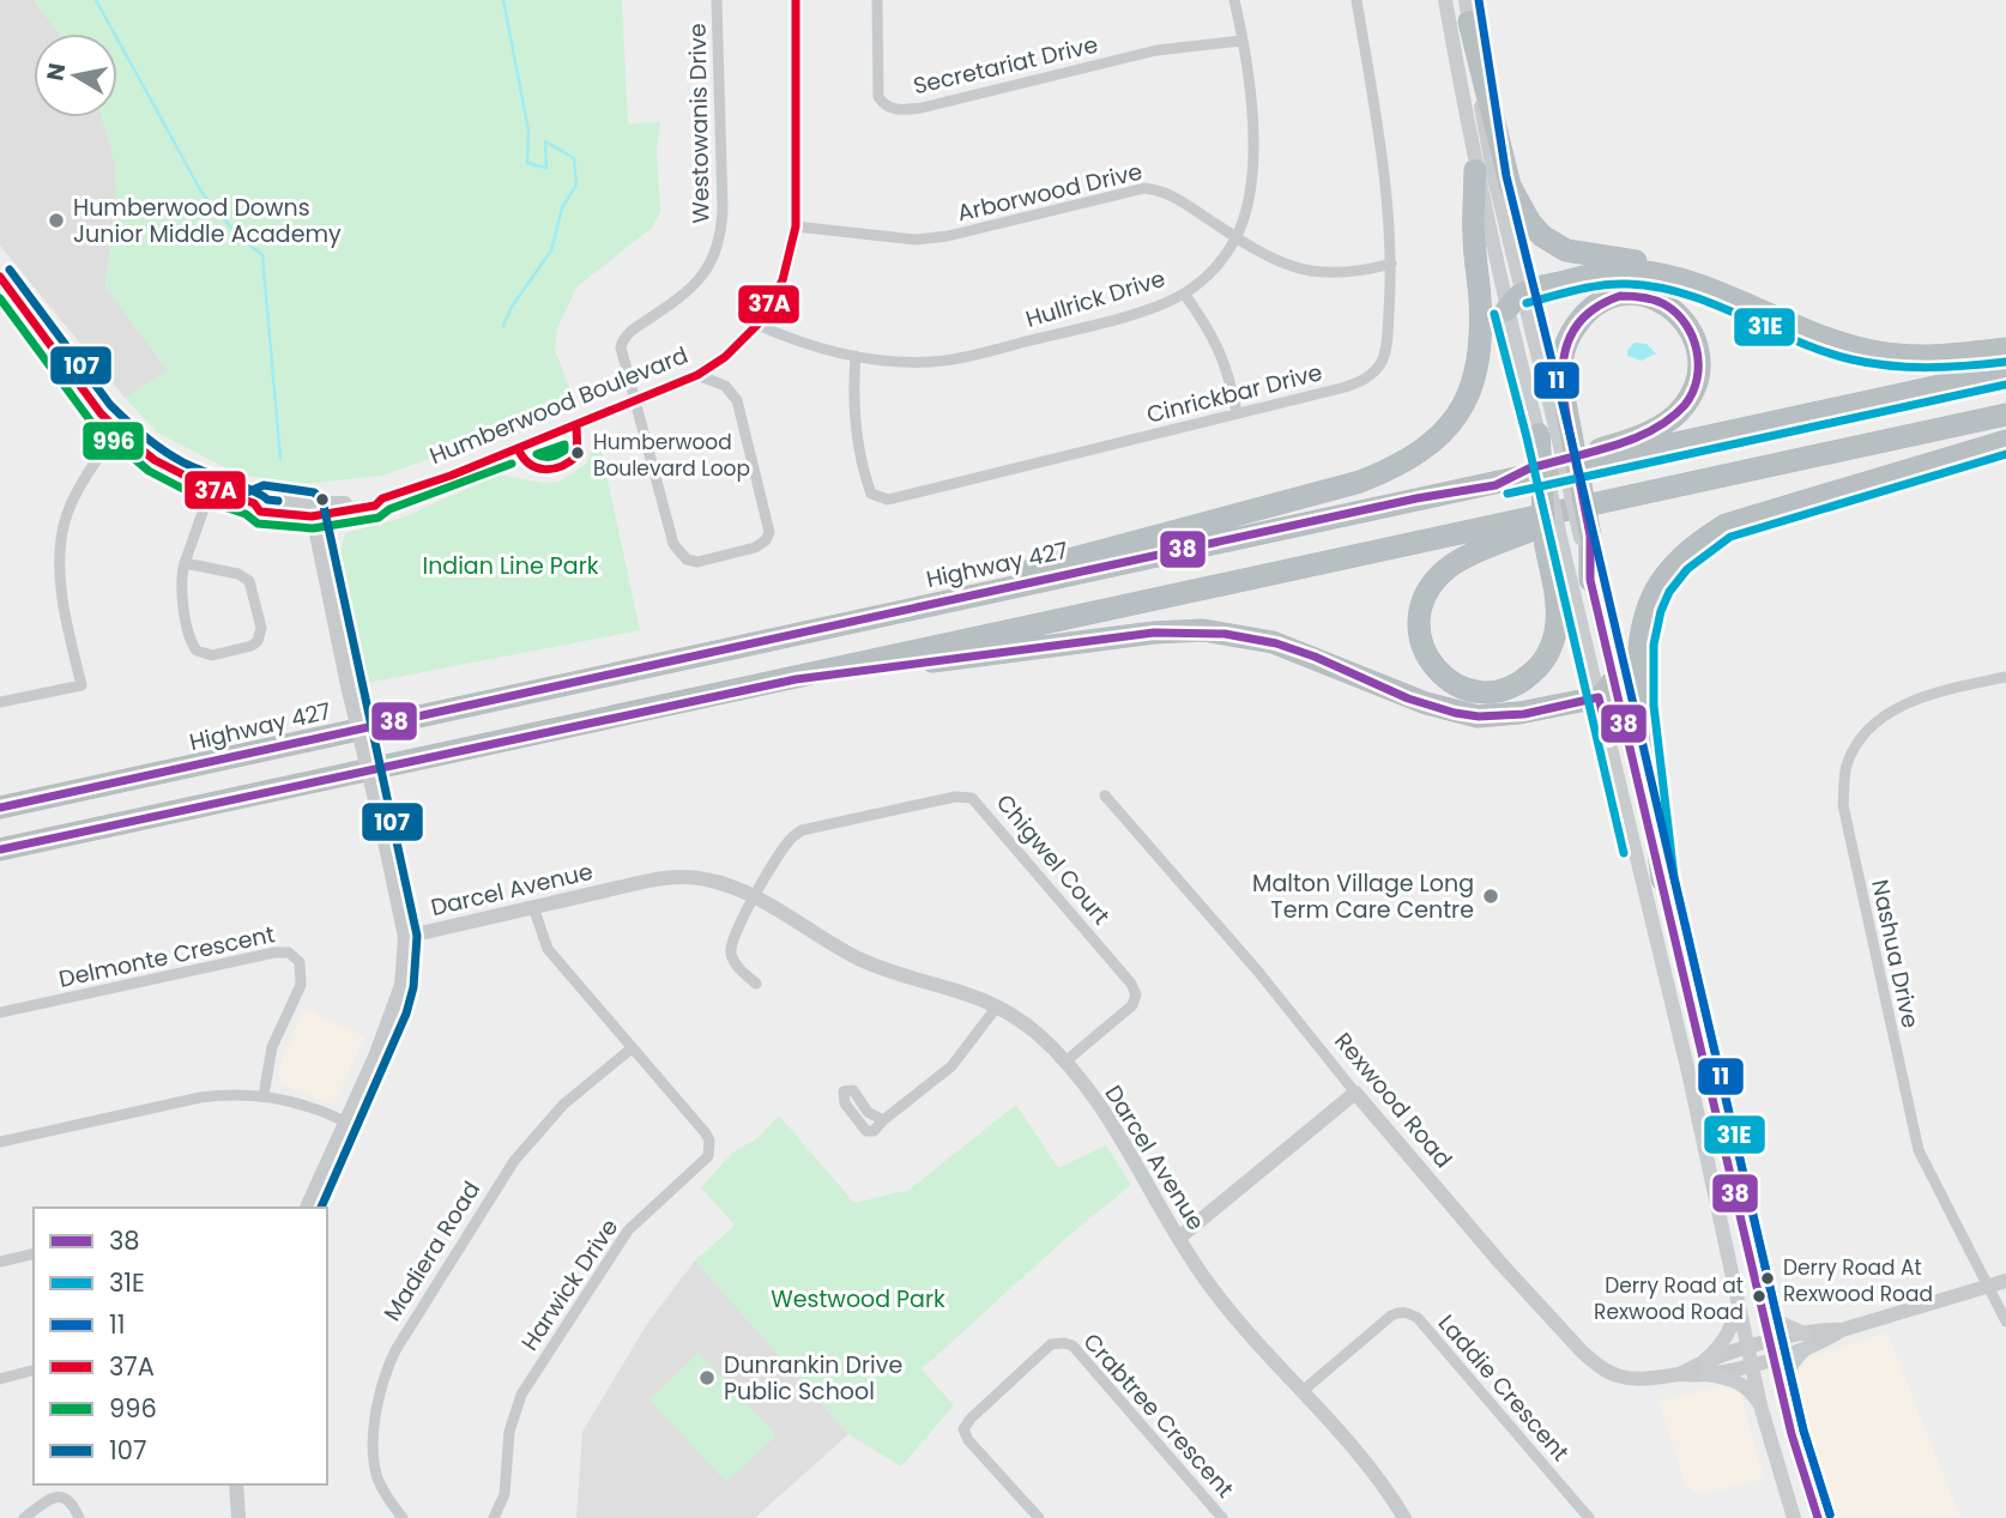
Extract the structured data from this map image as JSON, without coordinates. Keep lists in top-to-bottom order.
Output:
{
  "streets": {
    "highway": ["Highway 427"],
    "street": [
      "Secretariat Drive",
      "Westowanis Drive",
      "Arborwood Drive",
      "Hullrick Drive",
      "Cinrickbar Drive",
      "Humberwood Boulevard",
      "Chigwel Court",
      "Darcel Avenue",
      "Nashua Drive",
      "Delmonte Crescent",
      "Rexwood Road",
      "Madiera Road",
      "Harwick Drive",
      "Laddie Crescent",
      "Crabtree Crescent"
    ]
  },
  "crossings": [
    ["Secretariat Drive", "Hullrick Drive"],
    ["Westowanis Drive", "Humberwood Boulevard"],
    ["Arborwood Drive", "Hullrick Drive"],
    ["Arborwood Drive", "Cinrickbar Drive"],
    ["Arborwood Drive", "Humberwood Boulevard"],
    ["Hullrick Drive", "Cinrickbar Drive"],
    ["Hullrick Drive", "Humberwood Boulevard"],
    ["Chigwel Court", "Darcel Avenue"],
    ["Darcel Avenue", "Harwick Drive"],
    ["Darcel Avenue", "Laddie Crescent"],
    ["Nashua Drive", "Rexwood Road"],
    ["Madiera Road", "Harwick Drive"]
  ],
  "parks": ["Indian Line Park", "Westwood Park"],
  "places": [
    "Humberwood Downs Junior Middle Academy",
    "Humberwood Boulevard Loop",
    "Malton Village Long Term Care Centre",
    "Derry Road At Rexwood Road",
    "Derry Road at Rexwood Road",
    "Dunrankin Drive Public School"
  ],
  "lines": [
    "transit line 11",
    "transit line 37A",
    "transit line 107",
    "transit line 31E",
    "transit line 38",
    "transit line 996"
  ],
  "legend": [
    "38",
    "31E",
    "11",
    "37A",
    "996",
    "107"
  ],
  "north": "left"
}
